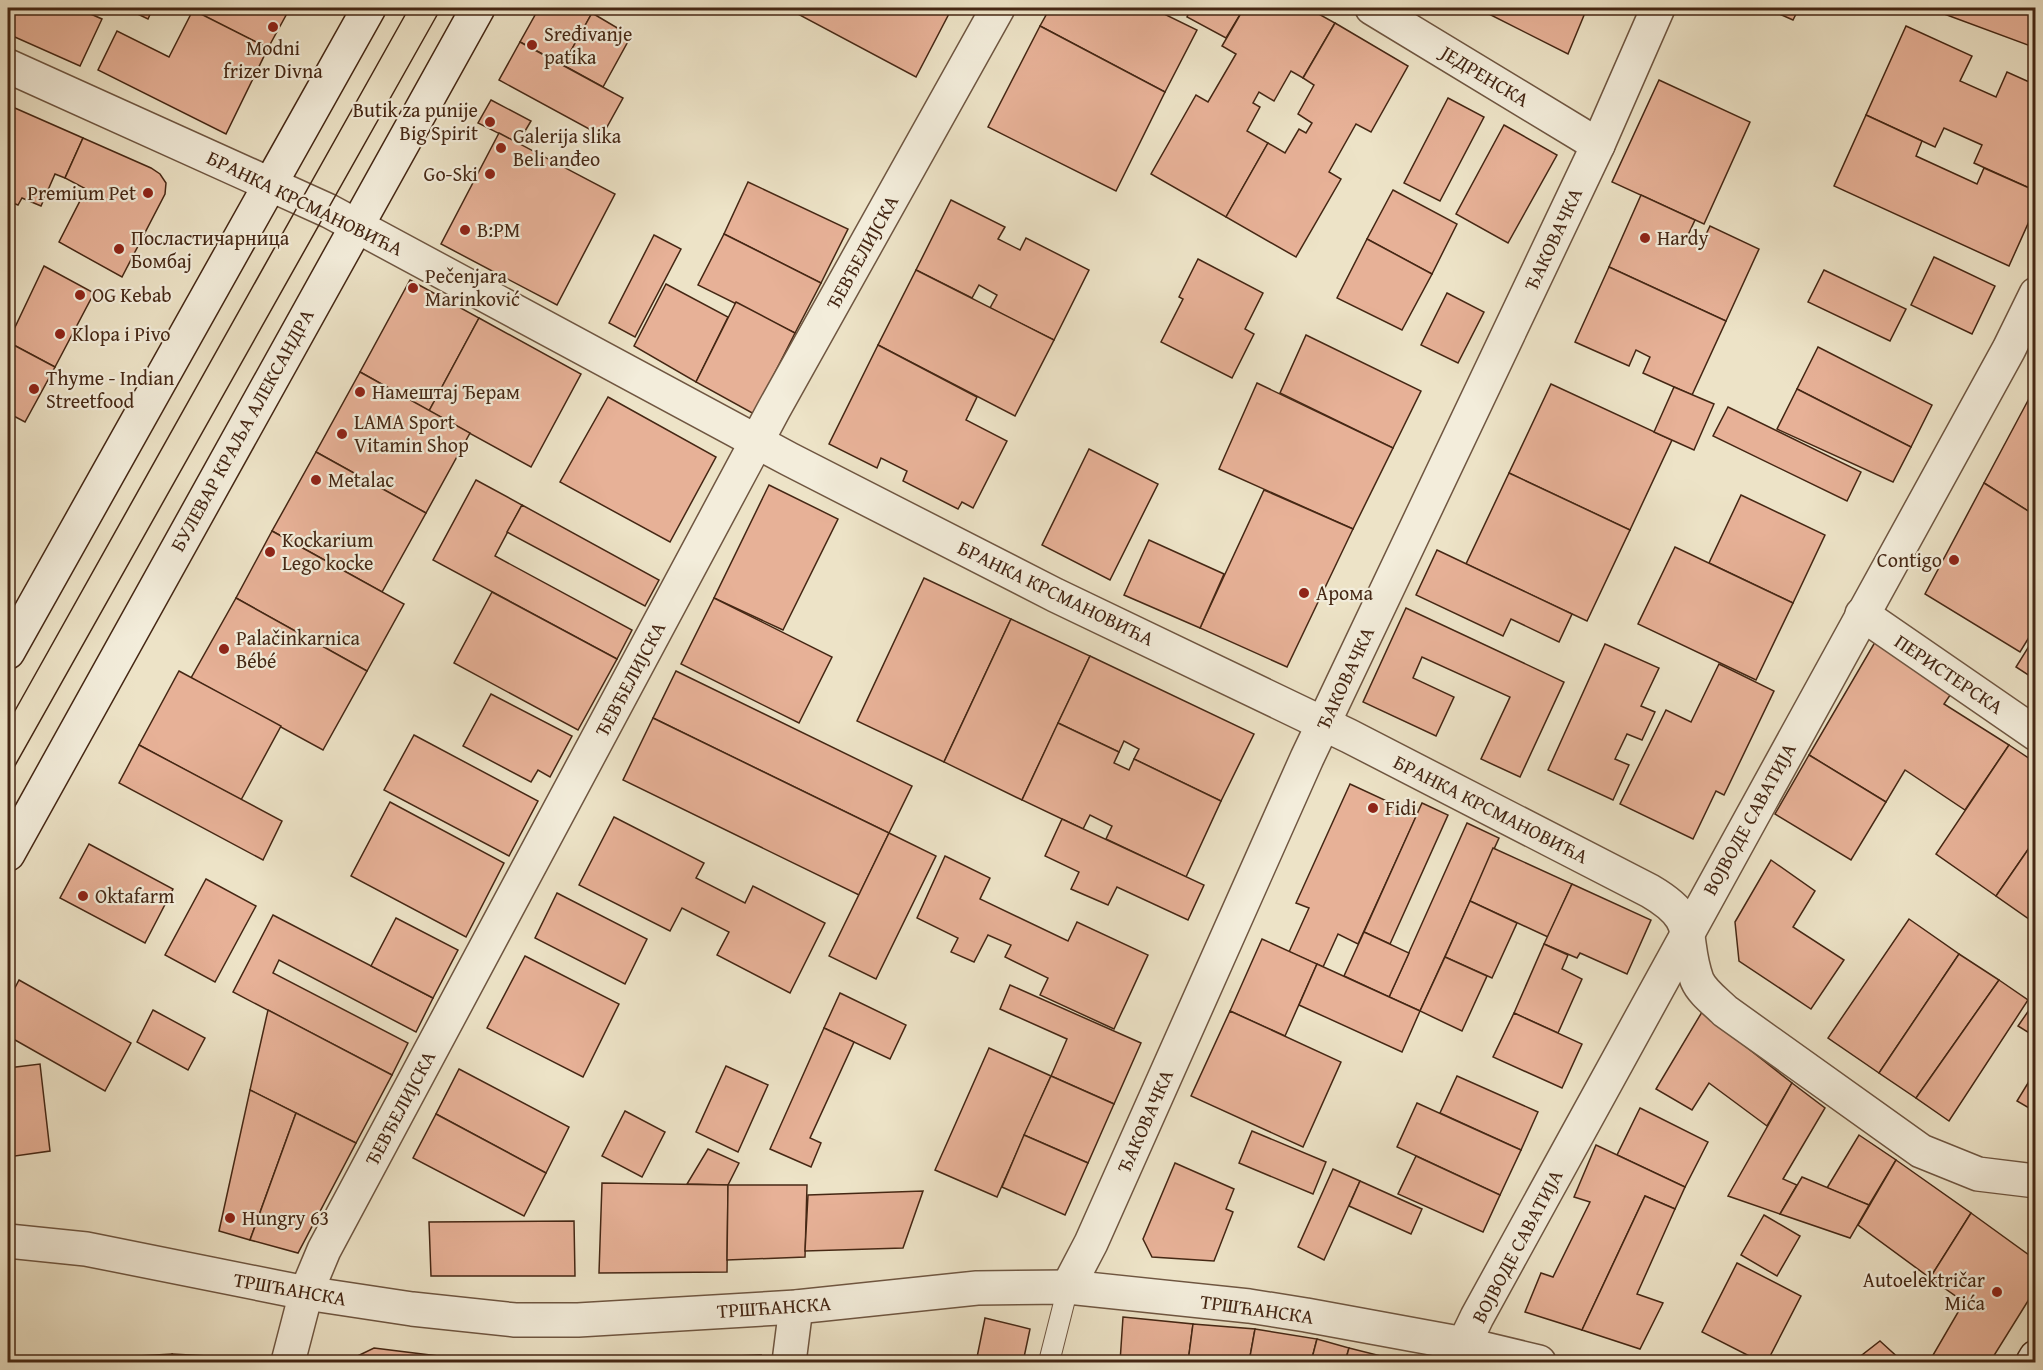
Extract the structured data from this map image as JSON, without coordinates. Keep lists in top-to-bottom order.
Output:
{
  "streets": {
    "street": [
      "ЈЕДРЕНСКА",
      "БРАНКА КРСМАНОВИЋА",
      "ЂАКОВАЧКА",
      "ЂЕВЂЕЛИЈСКА",
      "БУЛЕВАР КРАЉА АЛЕКСАНДРА",
      "ПЕРИСТЕРСКА",
      "ВОЈВОДЕ САВАТИЈА",
      "ТРШЋАНСКА"
    ]
  },
  "crossings": [
    ["ЈЕДРЕНСКА", "ЂАКОВАЧКА"],
    ["БРАНКА КРСМАНОВИЋА", "ЂАКОВАЧКА"],
    ["БРАНКА КРСМАНОВИЋА", "ЂЕВЂЕЛИЈСКА"],
    ["БРАНКА КРСМАНОВИЋА", "БУЛЕВАР КРАЉА АЛЕКСАНДРА"],
    ["БРАНКА КРСМАНОВИЋА", "ВОЈВОДЕ САВАТИЈА"],
    ["ЂАКОВАЧКА", "ТРШЋАНСКА"],
    ["ЂЕВЂЕЛИЈСКА", "ТРШЋАНСКА"],
    ["ПЕРИСТЕРСКА", "ВОЈВОДЕ САВАТИЈА"],
    ["ВОЈВОДЕ САВАТИЈА", "ТРШЋАНСКА"]
  ],
  "places": [
    "Modni frizer Divna",
    "Sređivanje patika",
    "Butik za punije Big Spirit",
    "Galerija slika Beli anđeo",
    "Go-Ski",
    "Premium Pet",
    "B:PM",
    "Hardy",
    "Посластичарница Бомбај",
    "Pečenjara Marinković",
    "OG Kebab",
    "Klopa i Pivo",
    "Thyme - Indian Streetfood",
    "Намештај Ђерам",
    "LAMA Sport Vitamin Shop",
    "Metalac",
    "Kockarium Lego kocke",
    "Contigo",
    "Арома",
    "Palačinkarnica Bébé",
    "Fidi",
    "Oktafarm",
    "Hungry 63",
    "Autoelektričar Mića"
  ]
}
